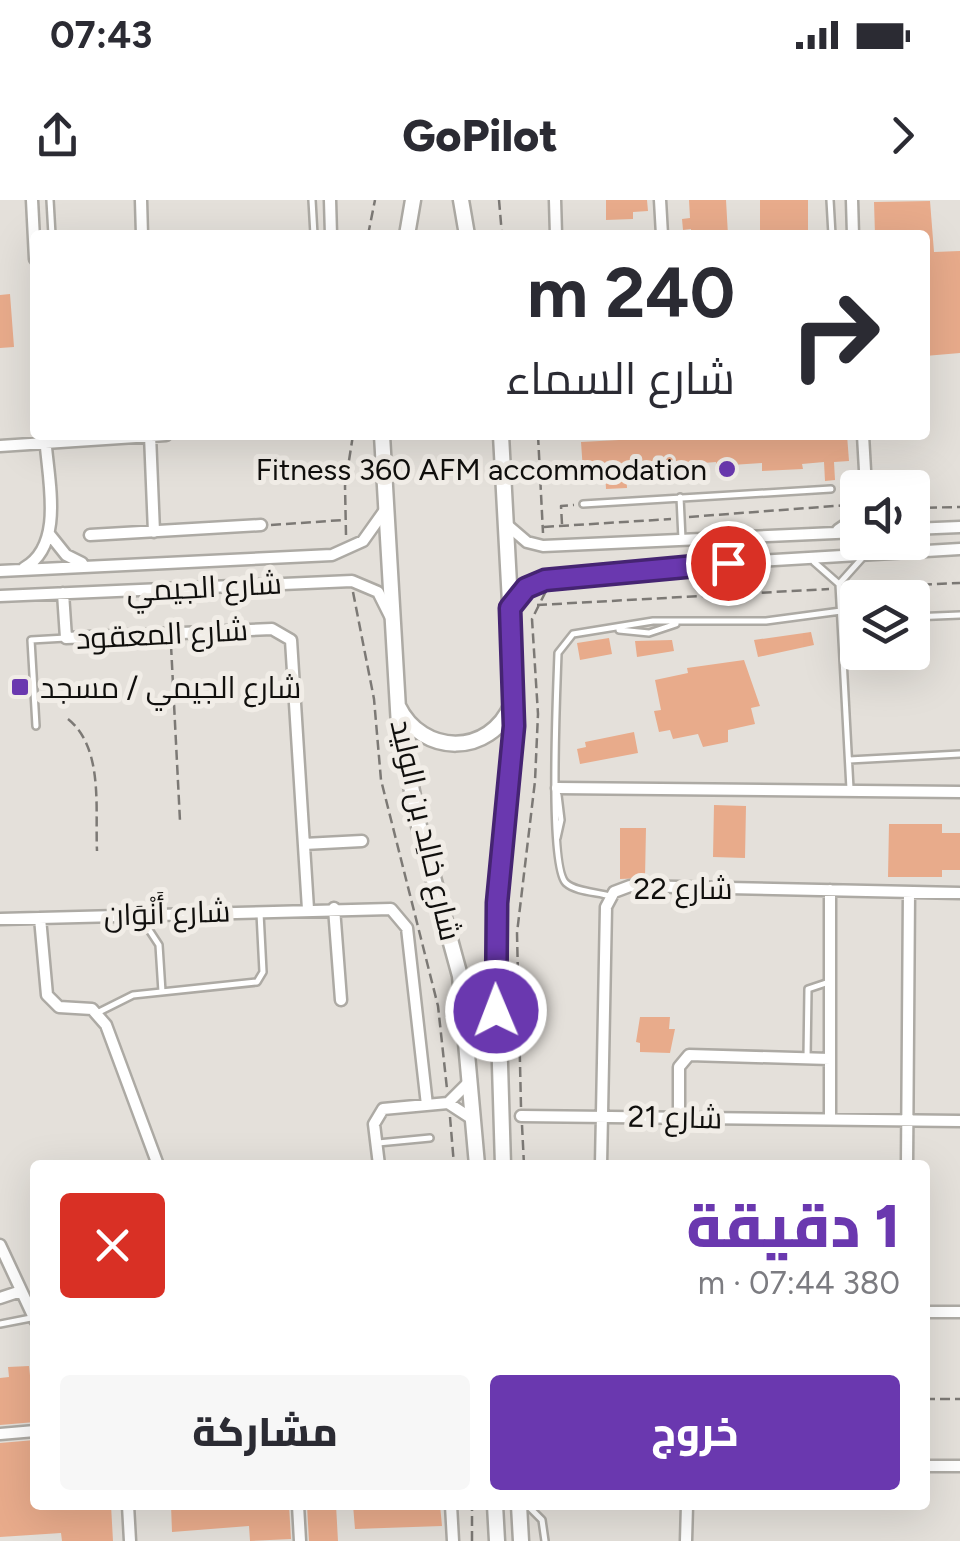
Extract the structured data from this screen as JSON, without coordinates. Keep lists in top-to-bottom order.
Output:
{
  "streets": {
    "street": [
      "شارع الجيمي",
      "شارع المعقود",
      "شارع خالِد بن الوليد",
      "شارع 22",
      "شارع أَنْوَان",
      "شارع 21"
    ]
  },
  "crossings": [
    ["شارع المعقود", "شارع أَنْوَان"],
    ["شارع 22", "شارع 21"]
  ],
  "places": {
    "other": ["Fitness 360 AFM accommodation"],
    "transit": ["شارع الجيمي / مسجد"]
  },
  "page": {
    "status": "07:43",
    "header": "GoPilot",
    "turn": ["240 m", "شارع السماء"],
    "heading": ["1 دقيقة", "380 m · 07:44"],
    "buttons": ["خروج", "مشاركة"]
  }
}
